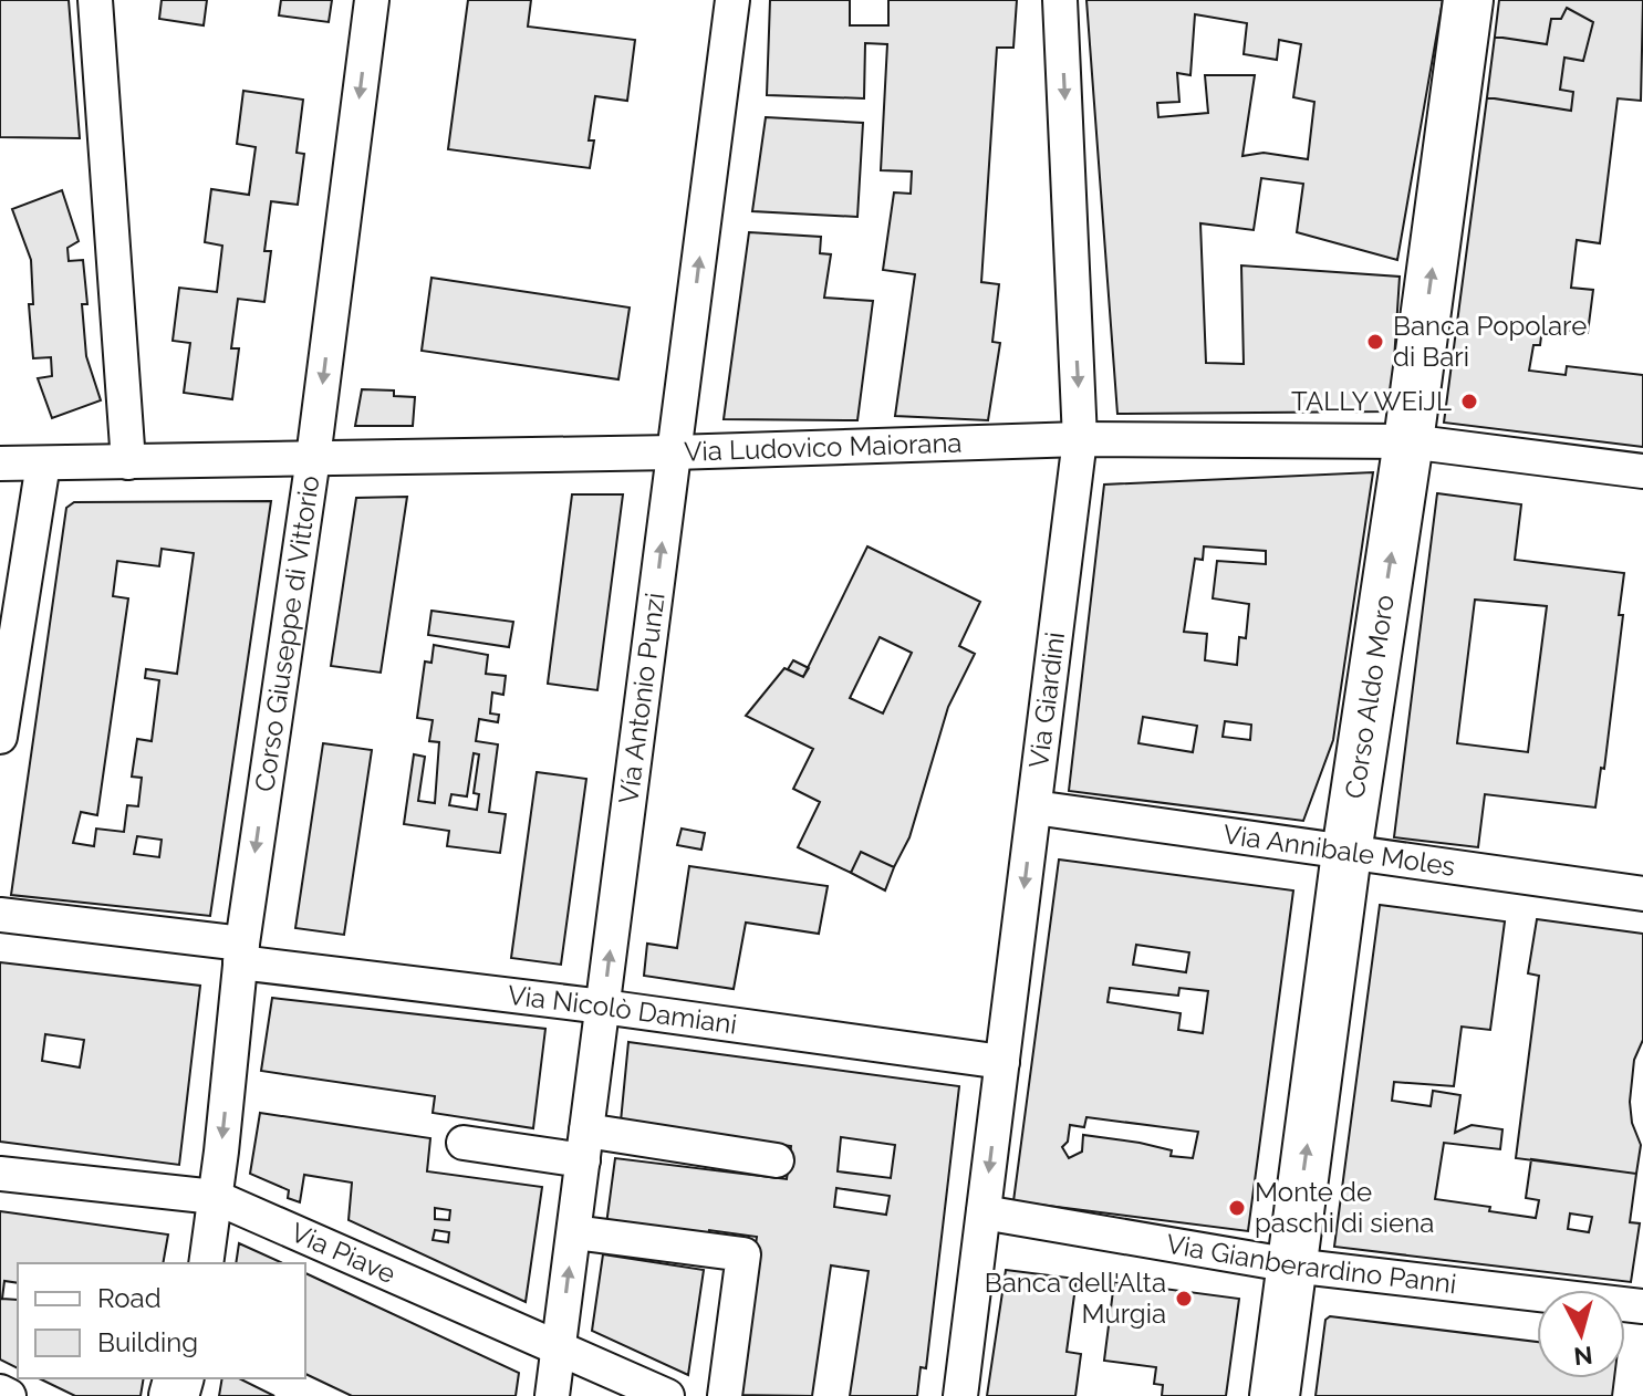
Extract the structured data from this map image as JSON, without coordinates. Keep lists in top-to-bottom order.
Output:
{
  "streets": {
    "street": [
      "Via Ludovico Maiorana",
      "Corso Giuseppe di Vittorio",
      "Vía Antonio Punzi",
      "Corso Aldo Moro",
      "Via Giardini",
      "Via Annibale Moles",
      "Via Nicolò Damiani",
      "Via Piave",
      "Via Gianberardino Panni"
    ]
  },
  "crossings": [
    ["Via Ludovico Maiorana", "Corso Giuseppe di Vittorio"],
    ["Via Ludovico Maiorana", "Vía Antonio Punzi"],
    ["Via Ludovico Maiorana", "Corso Aldo Moro"],
    ["Via Ludovico Maiorana", "Via Giardini"],
    ["Corso Giuseppe di Vittorio", "Via Nicolò Damiani"],
    ["Corso Giuseppe di Vittorio", "Via Piave"],
    ["Vía Antonio Punzi", "Via Nicolò Damiani"],
    ["Vía Antonio Punzi", "Via Piave"],
    ["Corso Aldo Moro", "Via Annibale Moles"],
    ["Corso Aldo Moro", "Via Gianberardino Panni"],
    ["Via Giardini", "Via Annibale Moles"],
    ["Via Giardini", "Via Nicolò Damiani"],
    ["Via Giardini", "Via Gianberardino Panni"]
  ],
  "one_way": ["Vía Antonio Punzi", "Corso Aldo Moro", "Via Giardini"],
  "places": [
    "Banca Popolare di Bari",
    "TALLY WEiJL",
    "Monte de paschi di siena",
    "Banca dell'Alta Murgia"
  ],
  "legend": ["Road", "Building"],
  "north": "bottom"
}
